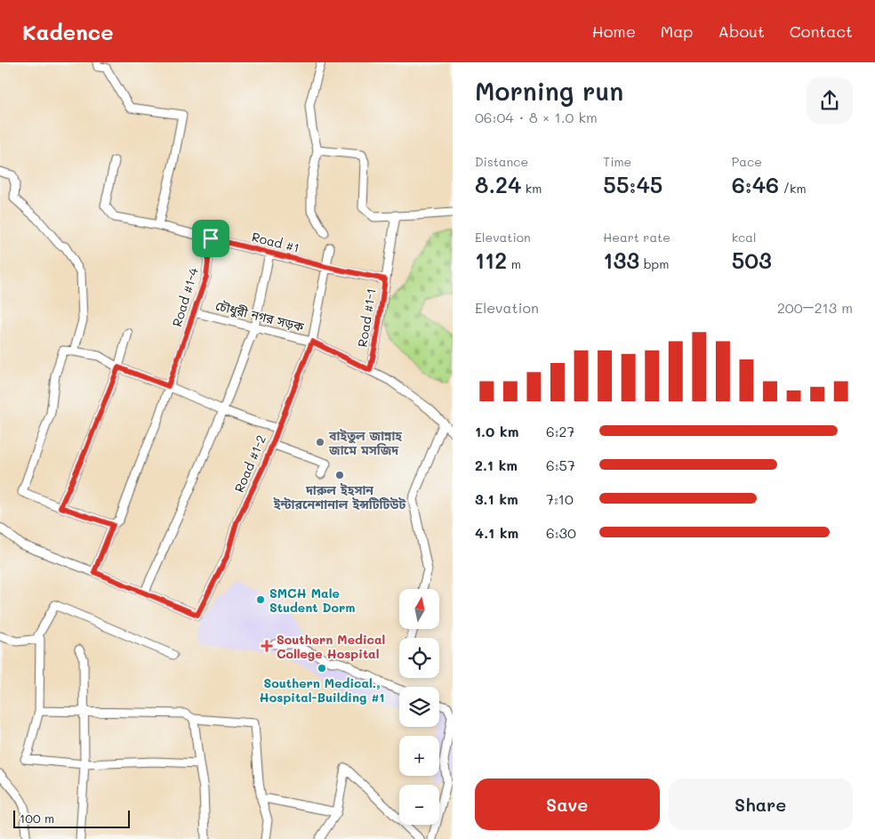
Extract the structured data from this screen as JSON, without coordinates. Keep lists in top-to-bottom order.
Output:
{
  "streets": {
    "street": [
      "Road #1",
      "Road #1-4",
      "চৌধুরী নগর সড়ক",
      "Road #1-1",
      "Road #1-2"
    ]
  },
  "crossings": [
    ["Road #1", "Road #1-4"],
    ["Road #1", "Road #1-1"],
    ["Road #1-4", "চৌধুরী নগর সড়ক"],
    ["Road #1-4", "Road #1-2"],
    ["চৌধুরী নগর সড়ক", "Road #1-1"]
  ],
  "places": {
    "other": [
      "বাইতুল জান্নাহ জামে মসজিদ",
      "দারুল ইহসান ইন্টারনেশানাল ইন্সটিটিউট",
      "SMCH Male Student Dorm",
      "Southern Medical., Hospital-Building #1"
    ],
    "health": ["Southern Medical College Hospital"]
  },
  "scale_bar": "100 m",
  "north": "top",
  "page": {
    "header": "Kadence",
    "nav": [
      "Home",
      "Map",
      "About",
      "Contact"
    ],
    "heading": ["Morning run", "06:04 · 8 × 1.0 km"],
    "stats": [
      ["Distance", "8.24 km"],
      ["Time", "55:45"],
      ["Pace", "6:46 /km"],
      ["Elevation", "112 m"],
      ["Heart rate", "133 bpm"],
      ["kcal", "503"]
    ],
    "chart": ["Elevation", "200–213 m"],
    "list": [
      {
        "name": "1.0 km",
        "note": "6:27"
      },
      {
        "name": "2.1 km",
        "note": "6:57"
      },
      {
        "name": "3.1 km",
        "note": "7:10"
      },
      {
        "name": "4.1 km",
        "note": "6:30"
      }
    ],
    "map_buttons": ["+", "−"],
    "buttons": ["Save", "Share"],
    "scale": "100 m"
  }
}
